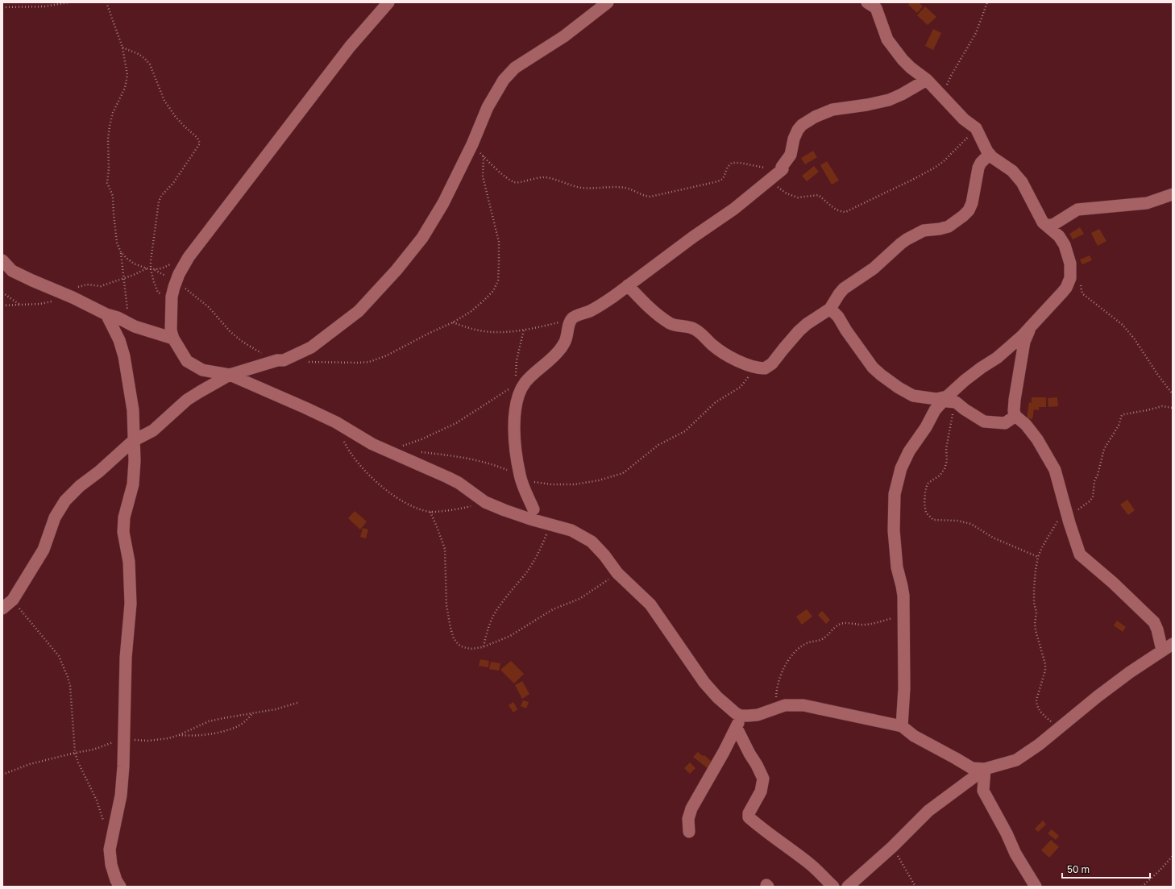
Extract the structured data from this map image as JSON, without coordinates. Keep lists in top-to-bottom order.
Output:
{
  "scale_bar": "50 m"
}
